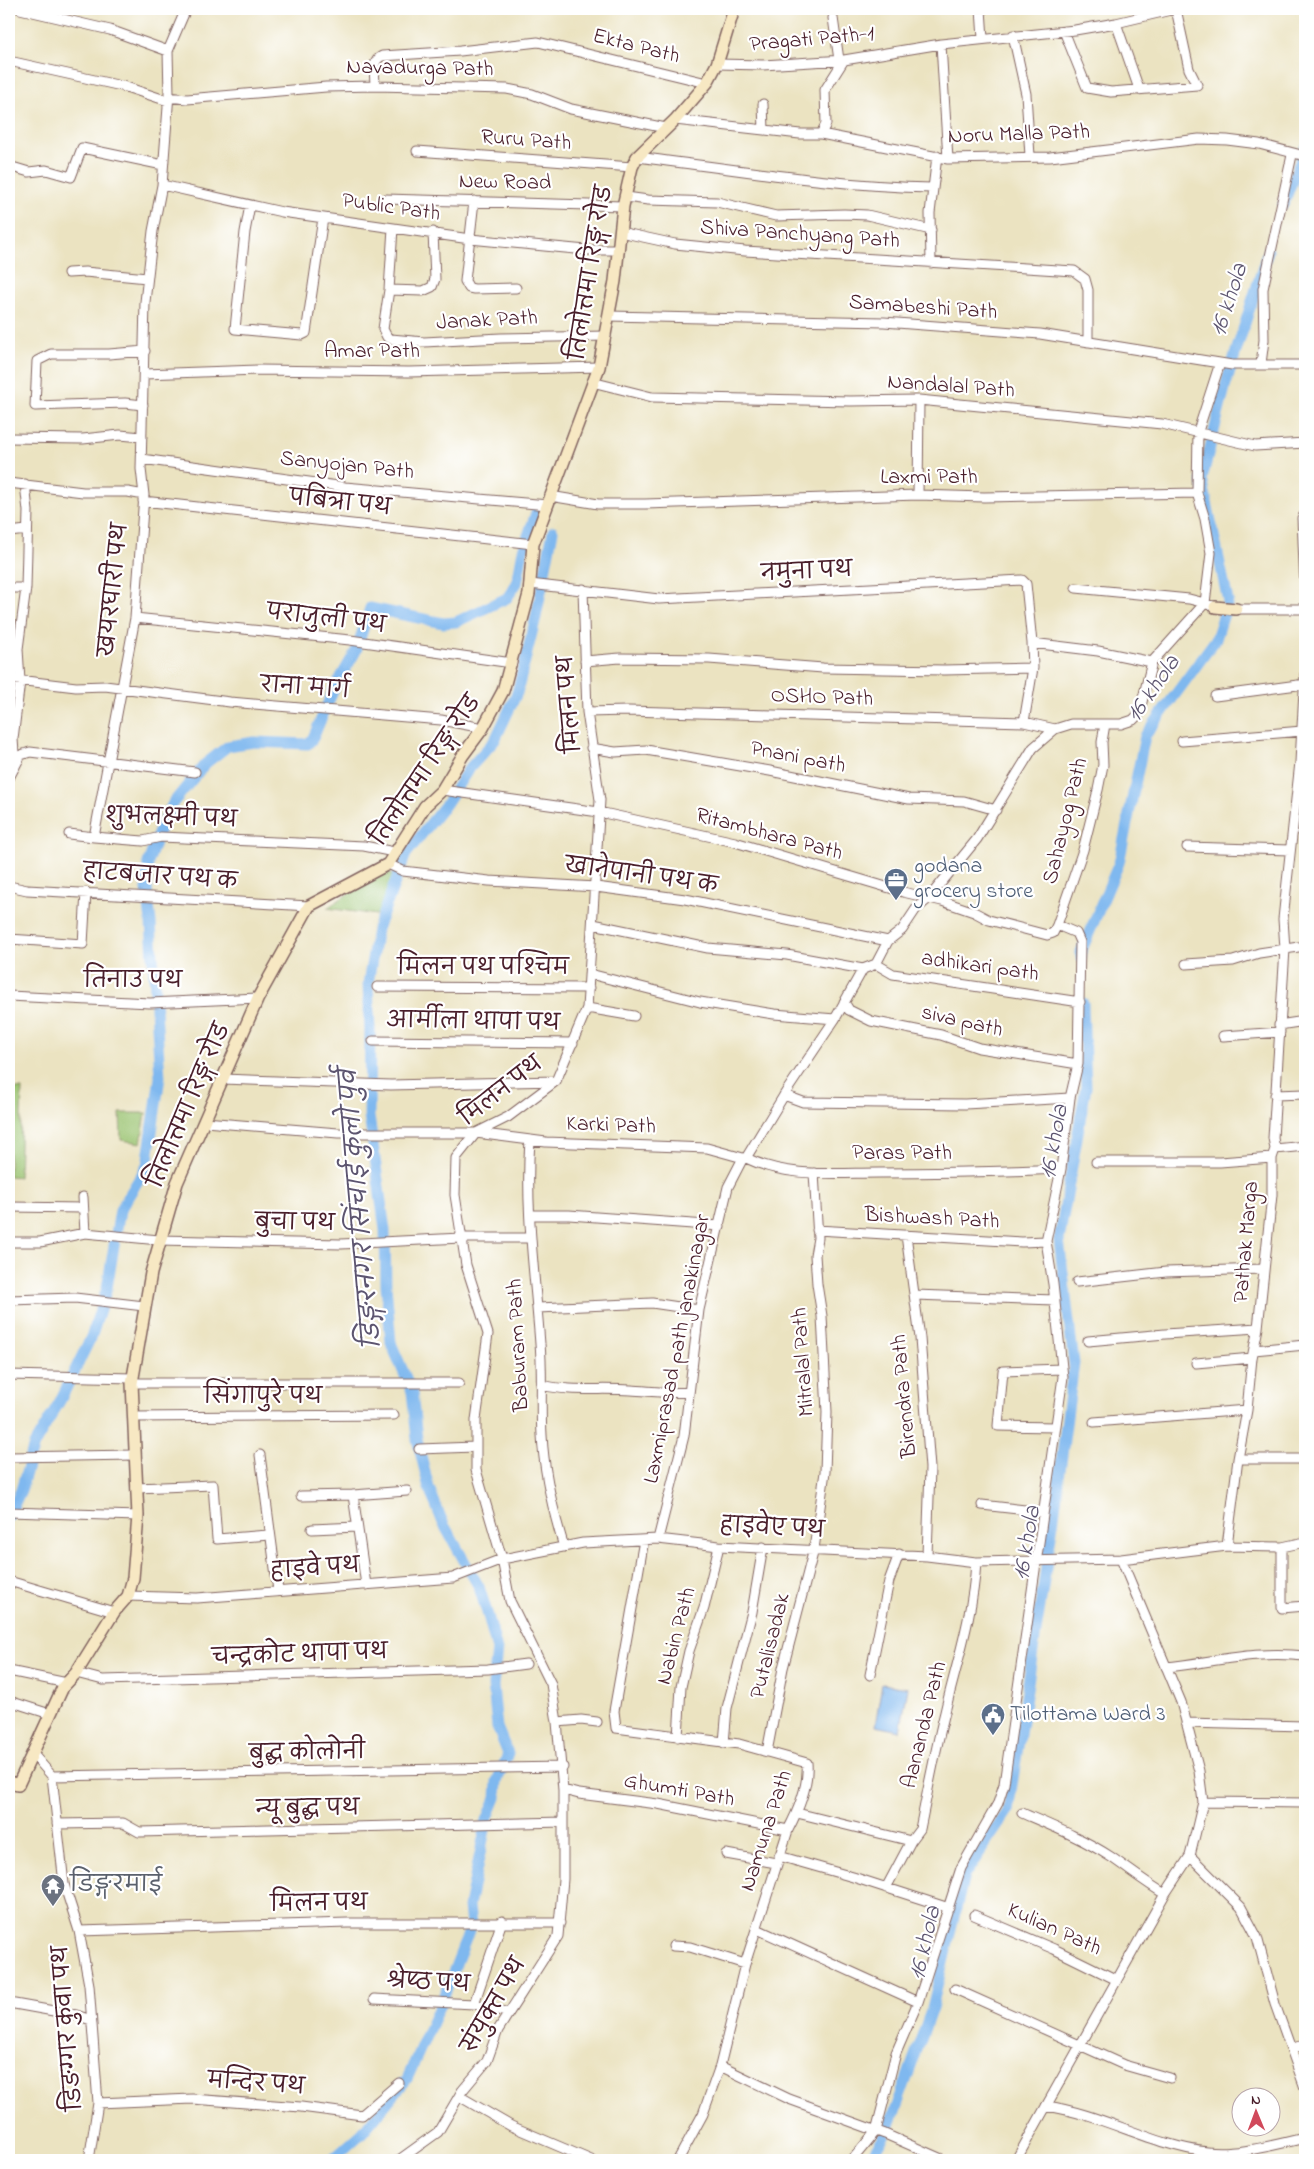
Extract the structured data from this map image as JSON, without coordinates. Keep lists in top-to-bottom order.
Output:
{
  "streets": {
    "street": [
      "Pragati Path-1",
      "Ekta Path",
      "Navadurga Path",
      "Noru Malla Path",
      "Ruru Path",
      "New Road",
      "Public Path",
      "Shiva Panchyang Path",
      "तिलोत्तमा रिङ्ग रोड",
      "Samabeshi Path",
      "Janak Path",
      "Amar Path",
      "Nandalal Path",
      "Sanyojan Path",
      "Laxmi Path",
      "पबित्रा पथ",
      "नमुना पथ",
      "खयरघारी पथ",
      "पराजुली पथ",
      "राना मार्ग",
      "OSHO Path",
      "मिलन पथ",
      "Pnani path",
      "शुभलक्ष्मी पथ",
      "Sahayog Path",
      "Ritambhara Path",
      "खानेपानी पथ क",
      "हाटबजार पथ क",
      "adhikari path",
      "मिलन पथ पश्चिम",
      "तिनाउ पथ",
      "siva path",
      "आर्मीला थापा पथ",
      "Karki Path",
      "Paras Path",
      "Bishwash Path",
      "बुचा पथ",
      "Pathak Marga",
      "Baburam Path",
      "Laxmiprasad path janakinagar",
      "Mitralal Path",
      "Birendra Path",
      "सिंगापुरे पथ",
      "हाइवेए पथ",
      "हाइवे पथ",
      "Nabin Path",
      "Putalisadak",
      "चन्द्रकोट थापा पथ",
      "Aananda Path",
      "बुद्ध कोलोनी",
      "Ghumti Path",
      "न्यू बुद्ध पथ",
      "Namuna Path",
      "Kulian Path",
      "श्रेष्ठ पथ",
      "संयुक्त पथ",
      "डिङग्गर कुवा पथ",
      "मन्दिर पथ"
    ]
  },
  "crossings": [
    ["Ekta Path", "Navadurga Path"],
    ["Navadurga Path", "Noru Malla Path"],
    ["Navadurga Path", "खयरघारी पथ"],
    ["Ruru Path", "तिलोत्तमा रिङ्ग रोड"],
    ["New Road", "तिलोत्तमा रिङ्ग रोड"],
    ["Public Path", "तिलोत्तमा रिङ्ग रोड"],
    ["Public Path", "खयरघारी पथ"],
    ["Shiva Panchyang Path", "तिलोत्तमा रिङ्ग रोड"],
    ["Shiva Panchyang Path", "Samabeshi Path"],
    ["तिलोत्तमा रिङ्ग रोड", "Samabeshi Path"],
    ["तिलोत्तमा रिङ्ग रोड", "Janak Path"],
    ["तिलोत्तमा रिङ्ग रोड", "Amar Path"],
    ["तिलोत्तमा रिङ्ग रोड", "Nandalal Path"],
    ["तिलोत्तमा रिङ्ग रोड", "Sanyojan Path"],
    ["तिलोत्तमा रिङ्ग रोड", "Laxmi Path"],
    ["तिलोत्तमा रिङ्ग रोड", "पबित्रा पथ"],
    ["तिलोत्तमा रिङ्ग रोड", "नमुना पथ"],
    ["तिलोत्तमा रिङ्ग रोड", "पराजुली पथ"],
    ["तिलोत्तमा रिङ्ग रोड", "राना मार्ग"],
    ["तिलोत्तमा रिङ्ग रोड", "शुभलक्ष्मी पथ"],
    ["तिलोत्तमा रिङ्ग रोड", "Ritambhara Path"],
    ["तिलोत्तमा रिङ्ग रोड", "खानेपानी पथ क"],
    ["तिलोत्तमा रिङ्ग रोड", "हाटबजार पथ क"],
    ["तिलोत्तमा रिङ्ग रोड", "तिनाउ पथ"],
    ["तिलोत्तमा रिङ्ग रोड", "Karki Path"],
    ["तिलोत्तमा रिङ्ग रोड", "बुचा पथ"],
    ["तिलोत्तमा रिङ्ग रोड", "सिंगापुरे पथ"],
    ["तिलोत्तमा रिङ्ग रोड", "हाइवे पथ"],
    ["तिलोत्तमा रिङ्ग रोड", "चन्द्रकोट थापा पथ"],
    ["Amar Path", "खयरघारी पथ"],
    ["Sanyojan Path", "Laxmi Path"],
    ["Sanyojan Path", "खयरघारी पथ"],
    ["पबित्रा पथ", "खयरघारी पथ"],
    ["नमुना पथ", "मिलन पथ"],
    ["खयरघारी पथ", "पराजुली पथ"],
    ["खयरघारी पथ", "राना मार्ग"],
    ["खयरघारी पथ", "शुभलक्ष्मी पथ"],
    ["राना मार्ग", "शुभलक्ष्मी पथ"],
    ["OSHO Path", "मिलन पथ"],
    ["मिलन पथ", "Pnani path"],
    ["मिलन पथ", "Ritambhara Path"],
    ["मिलन पथ", "खानेपानी पथ क"],
    ["मिलन पथ", "मिलन पथ पश्चिम"],
    ["मिलन पथ", "आर्मीला थापा पथ"],
    ["मिलन पथ", "Karki Path"],
    ["मिलन पथ", "बुचा पथ"],
    ["मिलन पथ", "हाइवेए पथ"],
    ["मिलन पथ", "हाइवे पथ"],
    ["मिलन पथ", "संयुक्त पथ"],
    ["मिलन पथ", "डिङग्गर कुवा पथ"],
    ["Sahayog Path", "Ritambhara Path"],
    ["siva path", "Laxmiprasad path janakinagar"],
    ["Karki Path", "Paras Path"],
    ["Karki Path", "Baburam Path"],
    ["Karki Path", "Laxmiprasad path janakinagar"],
    ["Paras Path", "Laxmiprasad path janakinagar"],
    ["Paras Path", "Mitralal Path"],
    ["Bishwash Path", "Mitralal Path"],
    ["Bishwash Path", "Birendra Path"],
    ["बुचा पथ", "Baburam Path"],
    ["Pathak Marga", "हाइवेए पथ"],
    ["Baburam Path", "हाइवेए पथ"],
    ["Laxmiprasad path janakinagar", "हाइवेए पथ"],
    ["Mitralal Path", "हाइवेए पथ"],
    ["Mitralal Path", "Putalisadak"],
    ["Birendra Path", "हाइवेए पथ"],
    ["हाइवेए पथ", "हाइवे पथ"],
    ["हाइवेए पथ", "Nabin Path"],
    ["हाइवेए पथ", "Putalisadak"],
    ["हाइवेए पथ", "Aananda Path"],
    ["हाइवेए पथ", "Namuna Path"],
    ["Nabin Path", "Namuna Path"],
    ["Putalisadak", "Namuna Path"],
    ["बुद्ध कोलोनी", "संयुक्त पथ"],
    ["बुद्ध कोलोनी", "डिङग्गर कुवा पथ"],
    ["Ghumti Path", "Namuna Path"],
    ["Ghumti Path", "संयुक्त पथ"],
    ["न्यू बुद्ध पथ", "संयुक्त पथ"],
    ["न्यू बुद्ध पथ", "डिङग्गर कुवा पथ"],
    ["श्रेष्ठ पथ", "संयुक्त पथ"],
    ["डिङग्गर कुवा पथ", "मन्दिर पथ"]
  ],
  "water": ["16 khola", "डिङ्गरनगर सिंचाई कुलो पुर्व"],
  "places": {
    "office": ["godana grocery store"],
    "public building": ["Tilottama Ward 3"],
    "temple": ["डिङ्गरमाई"]
  },
  "north": "top"
}
